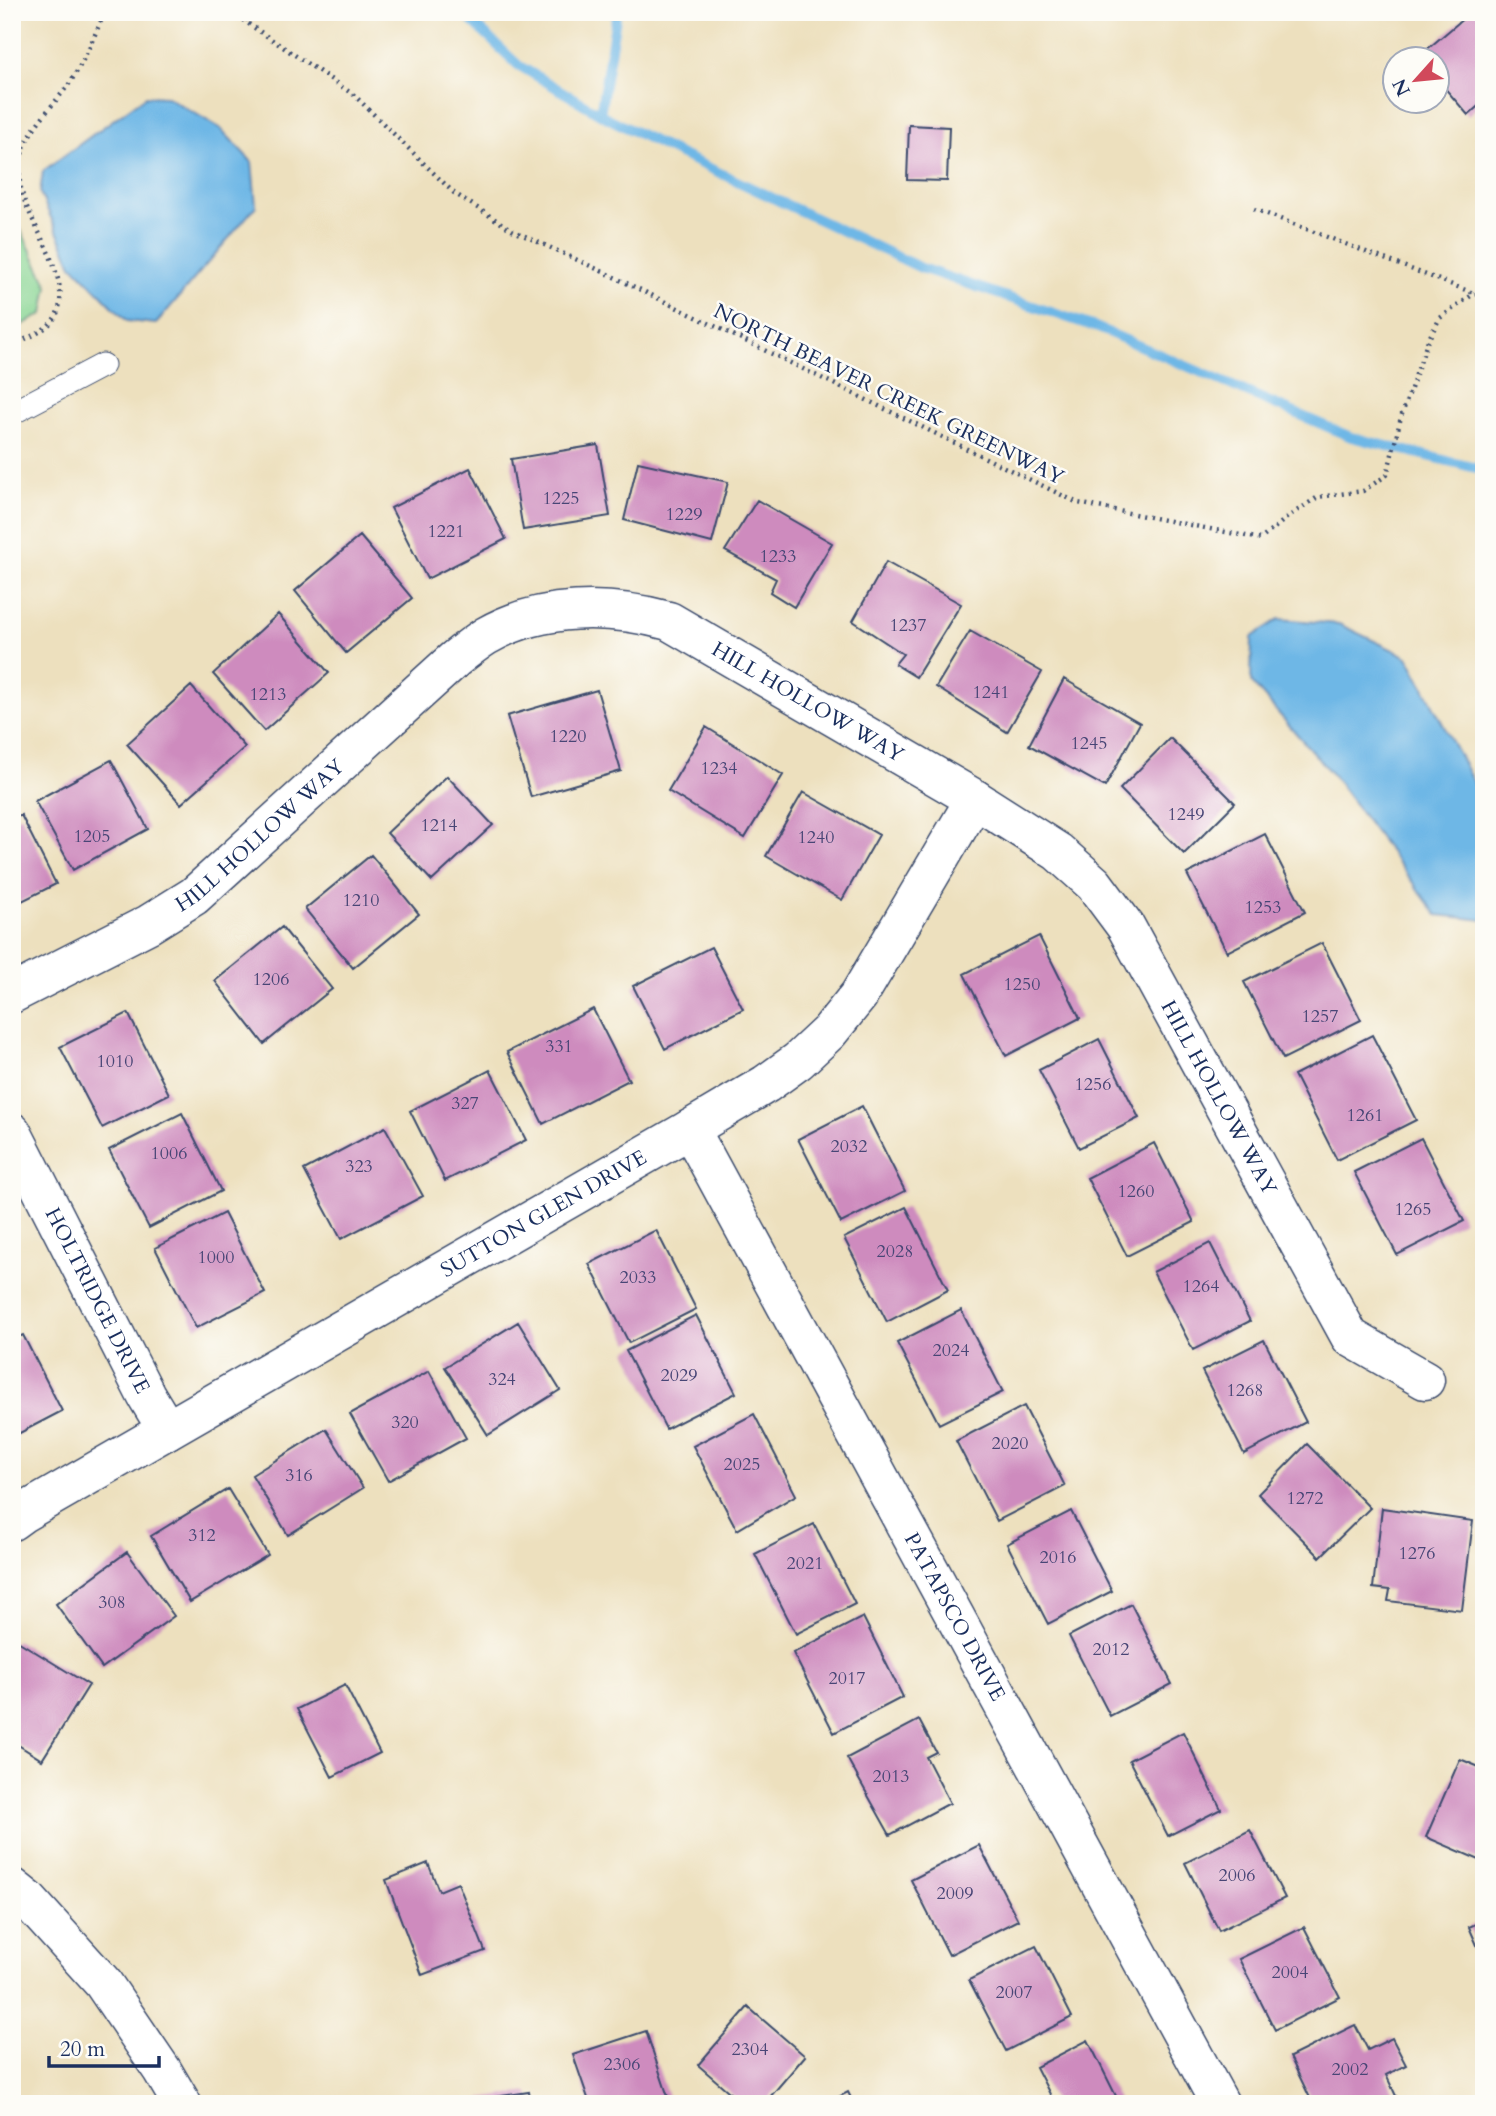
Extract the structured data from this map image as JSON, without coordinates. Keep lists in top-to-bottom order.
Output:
{
  "streets": {
    "street": [
      "HILL HOLLOW WAY",
      "SUTTON GLEN DRIVE",
      "HOLTRIDGE DRIVE",
      "PATAPSCO DRIVE"
    ],
    "path": ["NORTH BEAVER CREEK GREENWAY"]
  },
  "crossings": [
    ["HILL HOLLOW WAY", "SUTTON GLEN DRIVE"],
    ["SUTTON GLEN DRIVE", "HOLTRIDGE DRIVE"],
    ["SUTTON GLEN DRIVE", "PATAPSCO DRIVE"]
  ],
  "house_numbers": [
    "1225",
    "1229",
    "1221",
    "1233",
    "1237",
    "1241",
    "1213",
    "1220",
    "1245",
    "1234",
    "1249",
    "1214",
    "1205",
    "1240",
    "1210",
    "1253",
    "1206",
    "1250",
    "1257",
    "331",
    "1010",
    "1256",
    "327",
    "1261",
    "2032",
    "1006",
    "323",
    "1260",
    "1265",
    "2028",
    "1000",
    "2033",
    "1264",
    "2024",
    "2029",
    "324",
    "1268",
    "320",
    "2020",
    "2025",
    "316",
    "1272",
    "312",
    "1276",
    "2016",
    "2021",
    "308",
    "2012",
    "2017",
    "2013",
    "2006",
    "2009",
    "2004",
    "2007",
    "2304",
    "2306",
    "2002"
  ],
  "scale_bar": "20 m",
  "north": "bottom left"
}
